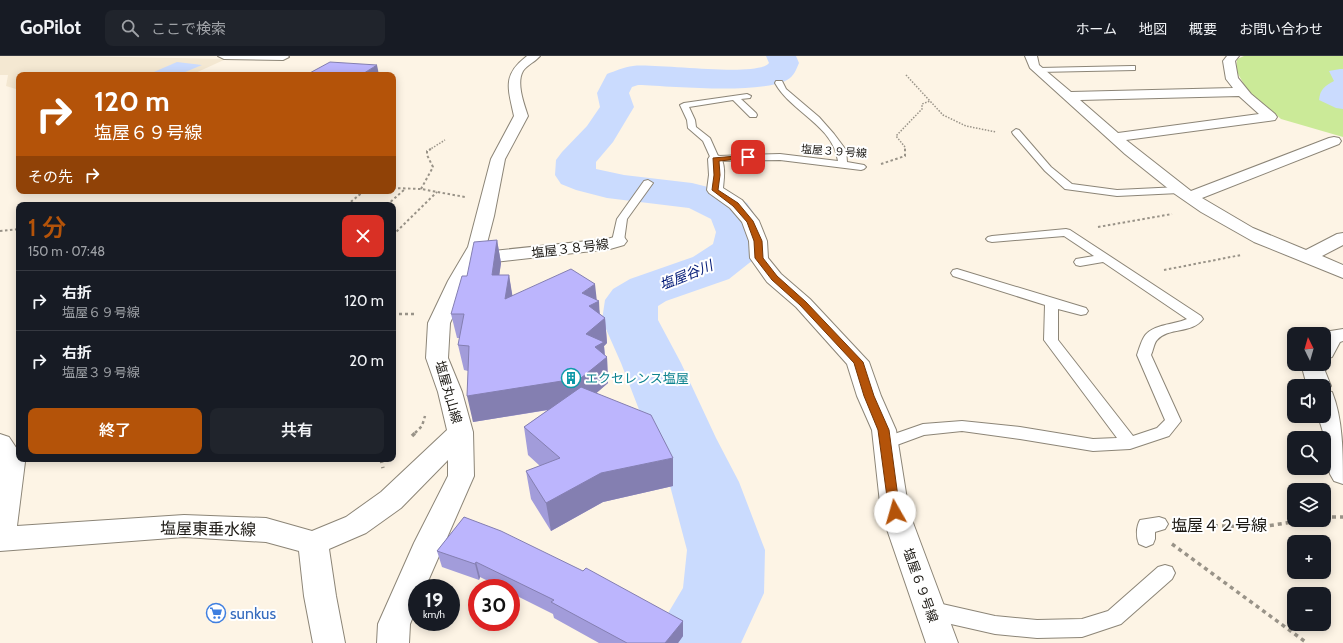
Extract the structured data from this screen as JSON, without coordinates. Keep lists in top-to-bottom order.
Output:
{
  "streets": {
    "street": [
      "塩屋３８号線",
      "塩屋丸山線",
      "塩屋東垂水線",
      "塩屋６９号線"
    ],
    "lane": ["塩屋３９号線"],
    "path": ["塩屋４２号線"]
  },
  "crossings": [
    ["塩屋３９号線", "塩屋６９号線"],
    ["塩屋３８号線", "塩屋丸山線"]
  ],
  "water": ["塩屋谷川"],
  "places": {
    "building": ["エクセレンス塩屋"],
    "supermarket": ["sunkus"]
  },
  "north": "top",
  "page": {
    "header": "GoPilot",
    "search": "ここで検索",
    "nav": [
      "ホーム",
      "地図",
      "概要",
      "お問い合わせ"
    ],
    "turn": ["120 m", "塩屋６９号線"],
    "then": "その先",
    "heading": ["1 分", "150 m · 07:48"],
    "list": [
      {
        "name": "右折",
        "note": "塩屋６９号線",
        "value": "120 m"
      },
      {
        "name": "右折",
        "note": "塩屋３９号線",
        "value": "20 m"
      }
    ],
    "map_buttons": ["+", "−"],
    "buttons": ["終了", "共有"],
    "speed": "19 km/h",
    "limit": "30"
  }
}
